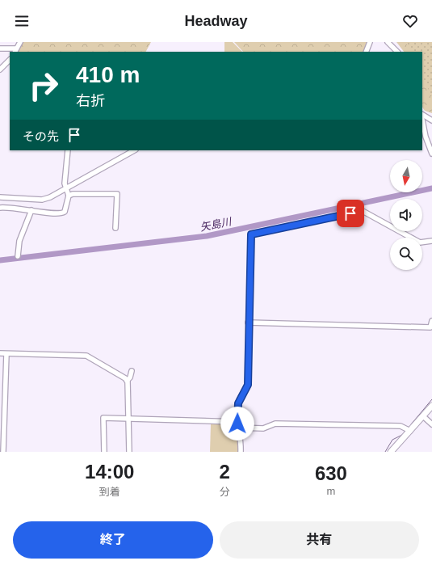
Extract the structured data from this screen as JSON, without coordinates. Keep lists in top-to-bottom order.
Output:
{
  "water": ["矢島川"],
  "north": "bottom",
  "page": {
    "header": "Headway",
    "turn": ["410 m", "右折"],
    "then": "その先",
    "eta": [
      "14:00",
      "到着",
      "2",
      "分",
      "630",
      "m"
    ],
    "buttons": ["終了", "共有"]
  }
}
